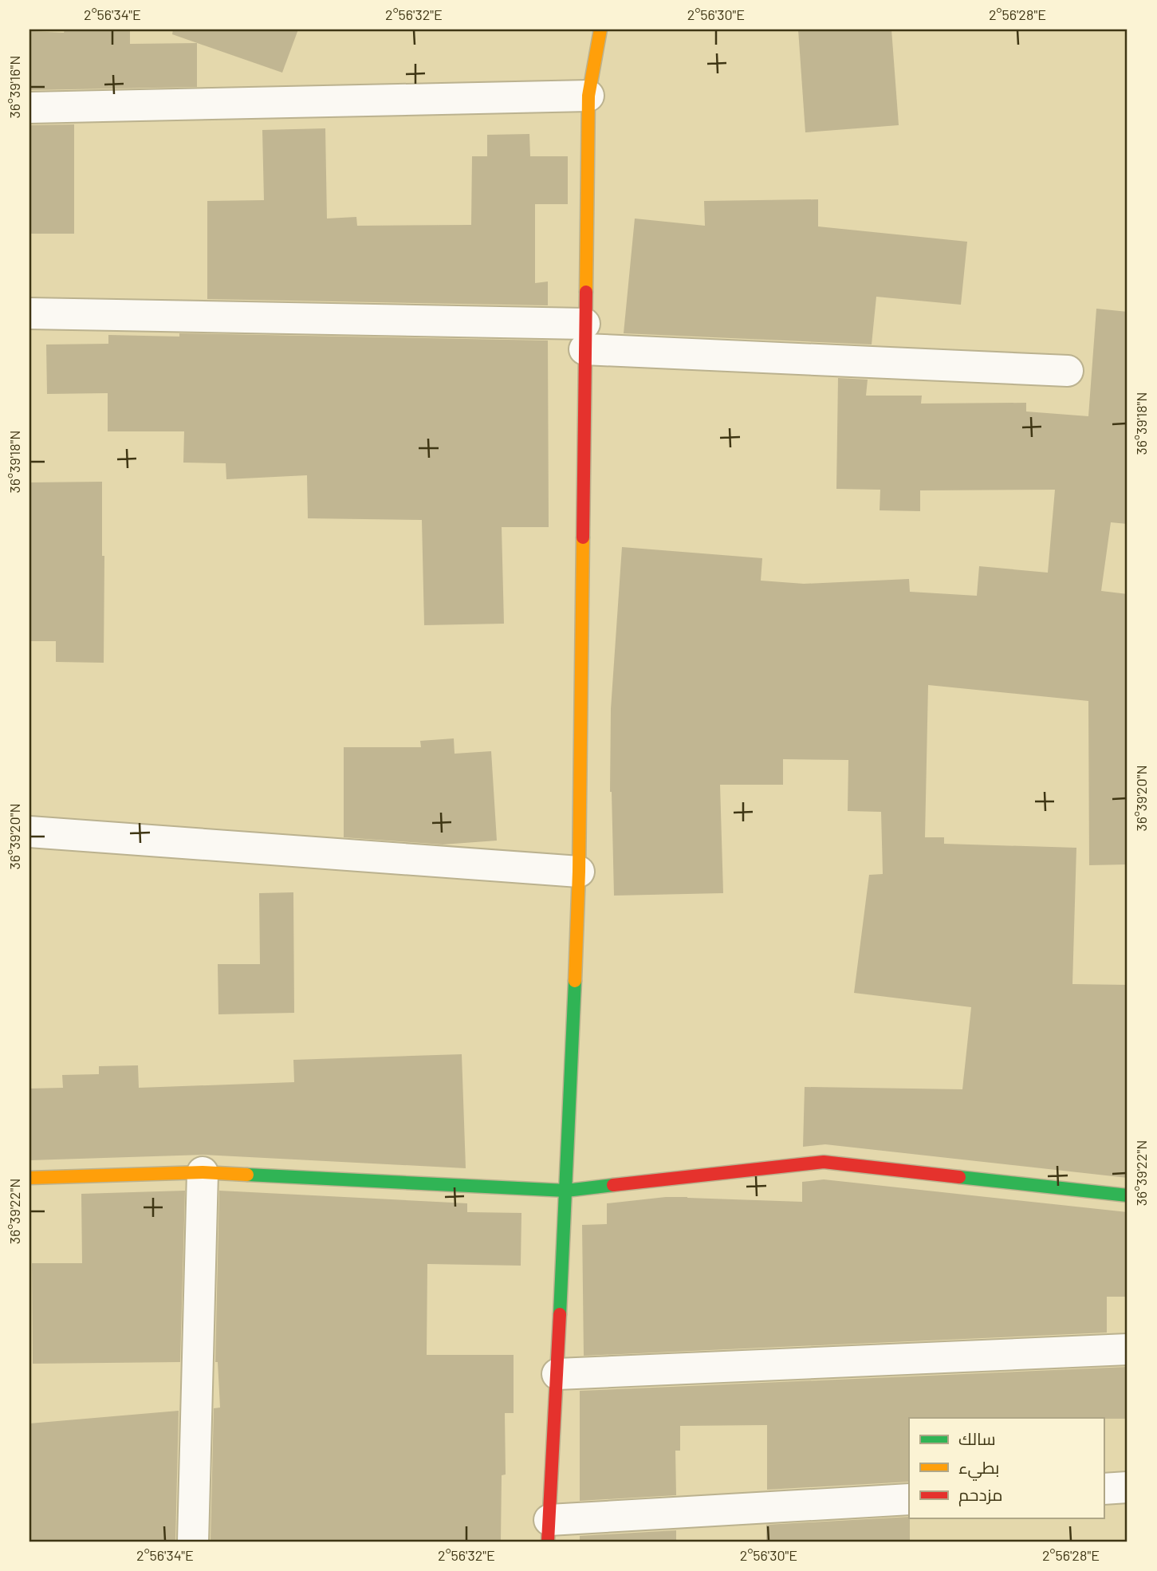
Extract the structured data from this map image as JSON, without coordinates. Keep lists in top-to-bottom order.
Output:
{
  "legend": ["سالك", "بطيء", "مزدحم"],
  "coordinates": [
    "2°56'34\"E",
    "2°56'32\"E",
    "2°56'30\"E",
    "2°56'28\"E",
    "36°39'16\"N",
    "36°39'18\"N",
    "36°39'20\"N",
    "36°39'22\"N"
  ]
}
